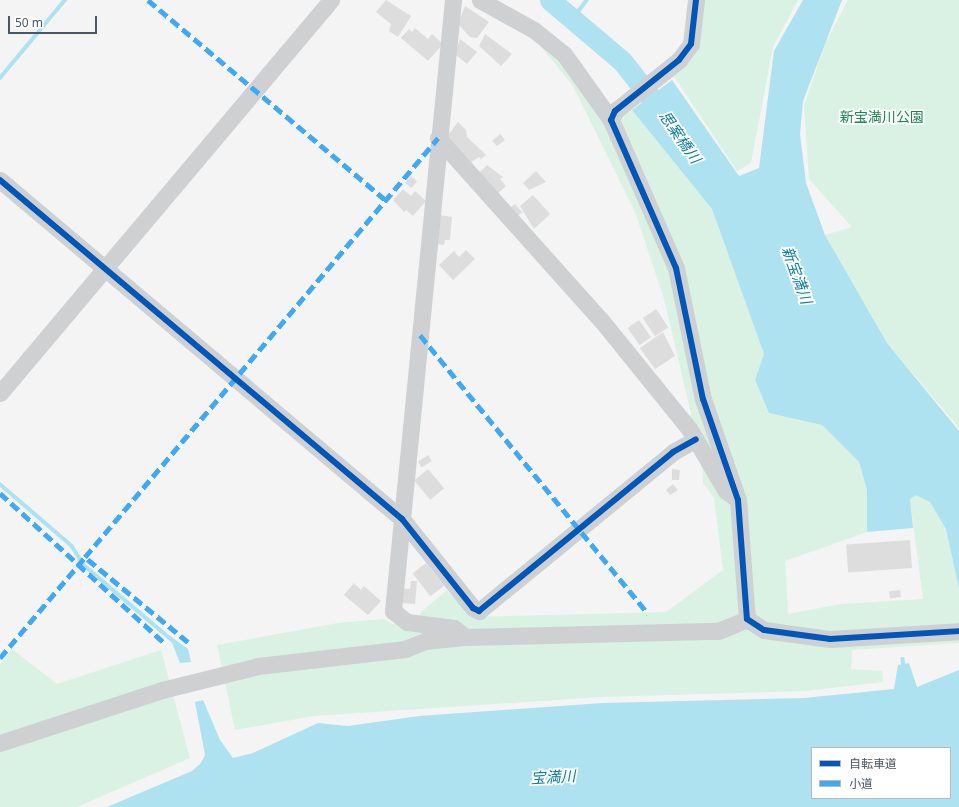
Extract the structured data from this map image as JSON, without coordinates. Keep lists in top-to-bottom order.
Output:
{
  "water": ["思案橋川", "新宝満川", "宝満川"],
  "parks": ["新宝満川公園"],
  "legend": ["自転車道", "小道"],
  "scale_bar": "50 m"
}
